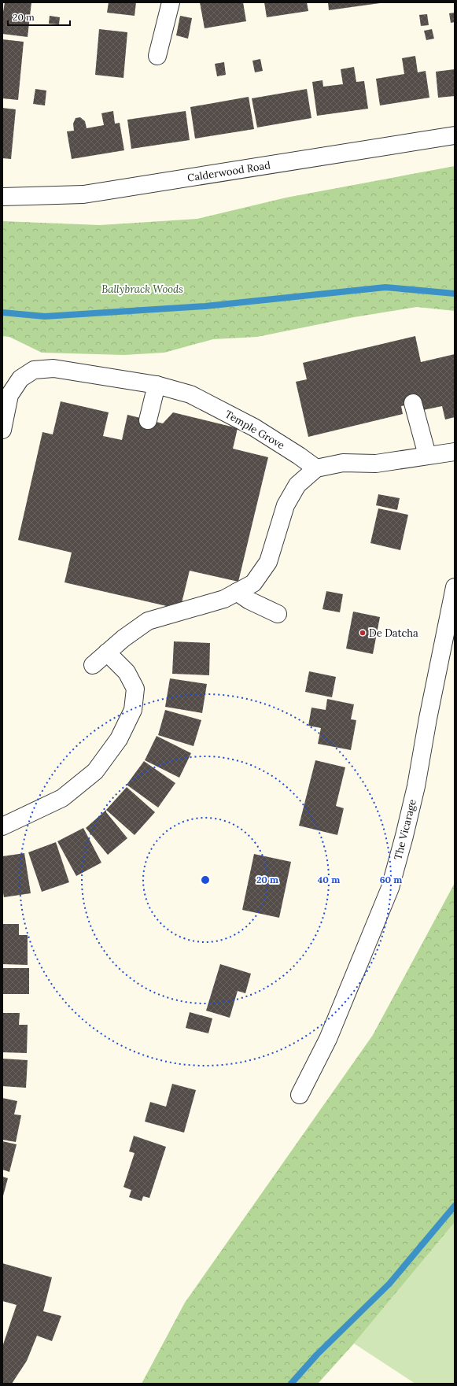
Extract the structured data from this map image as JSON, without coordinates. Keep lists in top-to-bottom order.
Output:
{
  "streets": {
    "street": ["Calderwood Road", "Temple Grove", "The Vicarage"]
  },
  "parks": ["Ballybrack Woods"],
  "places": ["De Datcha"],
  "scale_bar": "20 m",
  "rings": ["20 m", "40 m", "60 m"]
}
